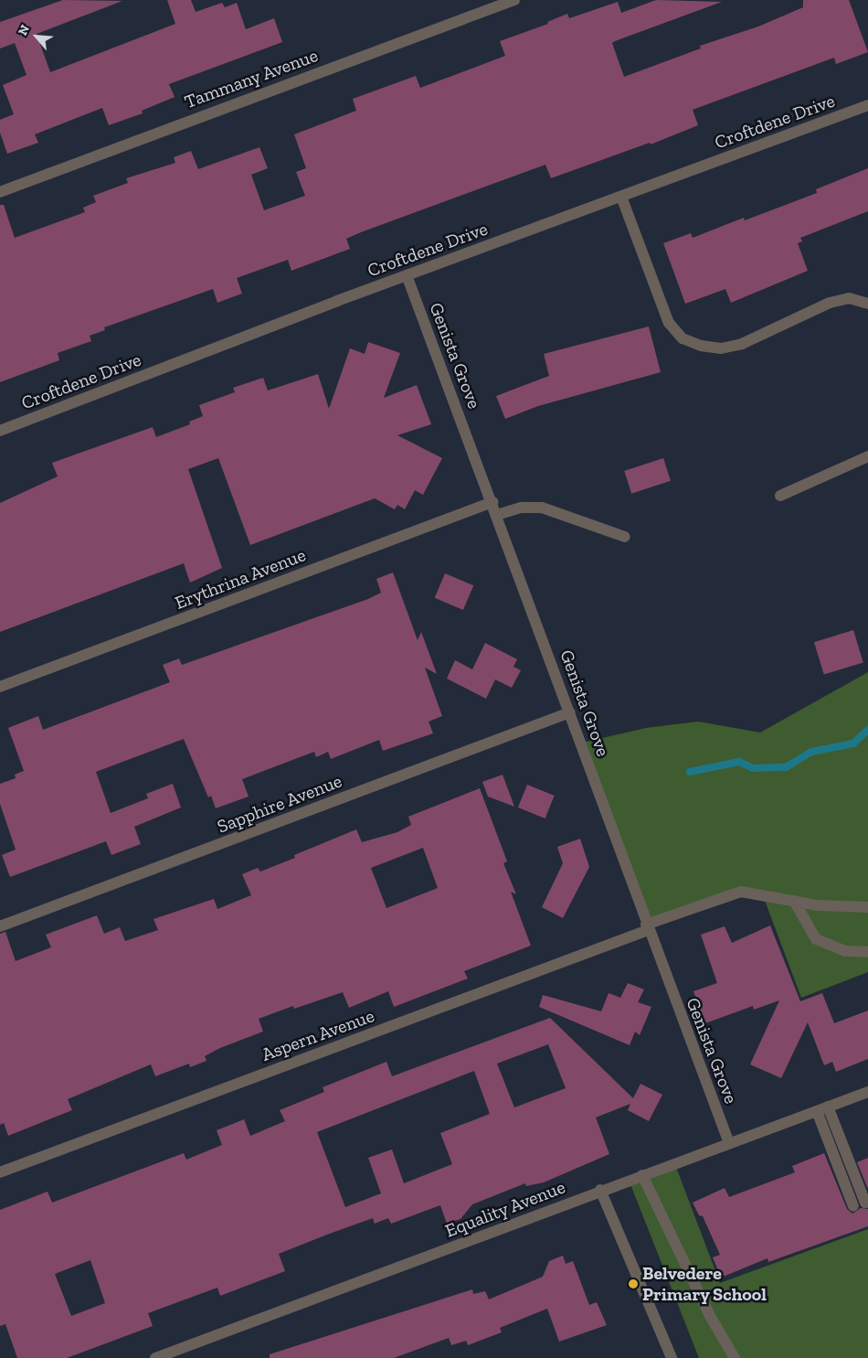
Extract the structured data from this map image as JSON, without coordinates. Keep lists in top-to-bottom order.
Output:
{
  "streets": {
    "street": [
      "Tammany Avenue",
      "Croftdene Drive",
      "Genista Grove",
      "Erythrina Avenue",
      "Sapphire Avenue",
      "Aspern Avenue",
      "Equality Avenue"
    ]
  },
  "crossings": [
    ["Croftdene Drive", "Genista Grove"],
    ["Genista Grove", "Erythrina Avenue"],
    ["Genista Grove", "Sapphire Avenue"],
    ["Genista Grove", "Aspern Avenue"],
    ["Genista Grove", "Equality Avenue"]
  ],
  "places": ["Belvedere Primary School"],
  "north": "top left"
}
